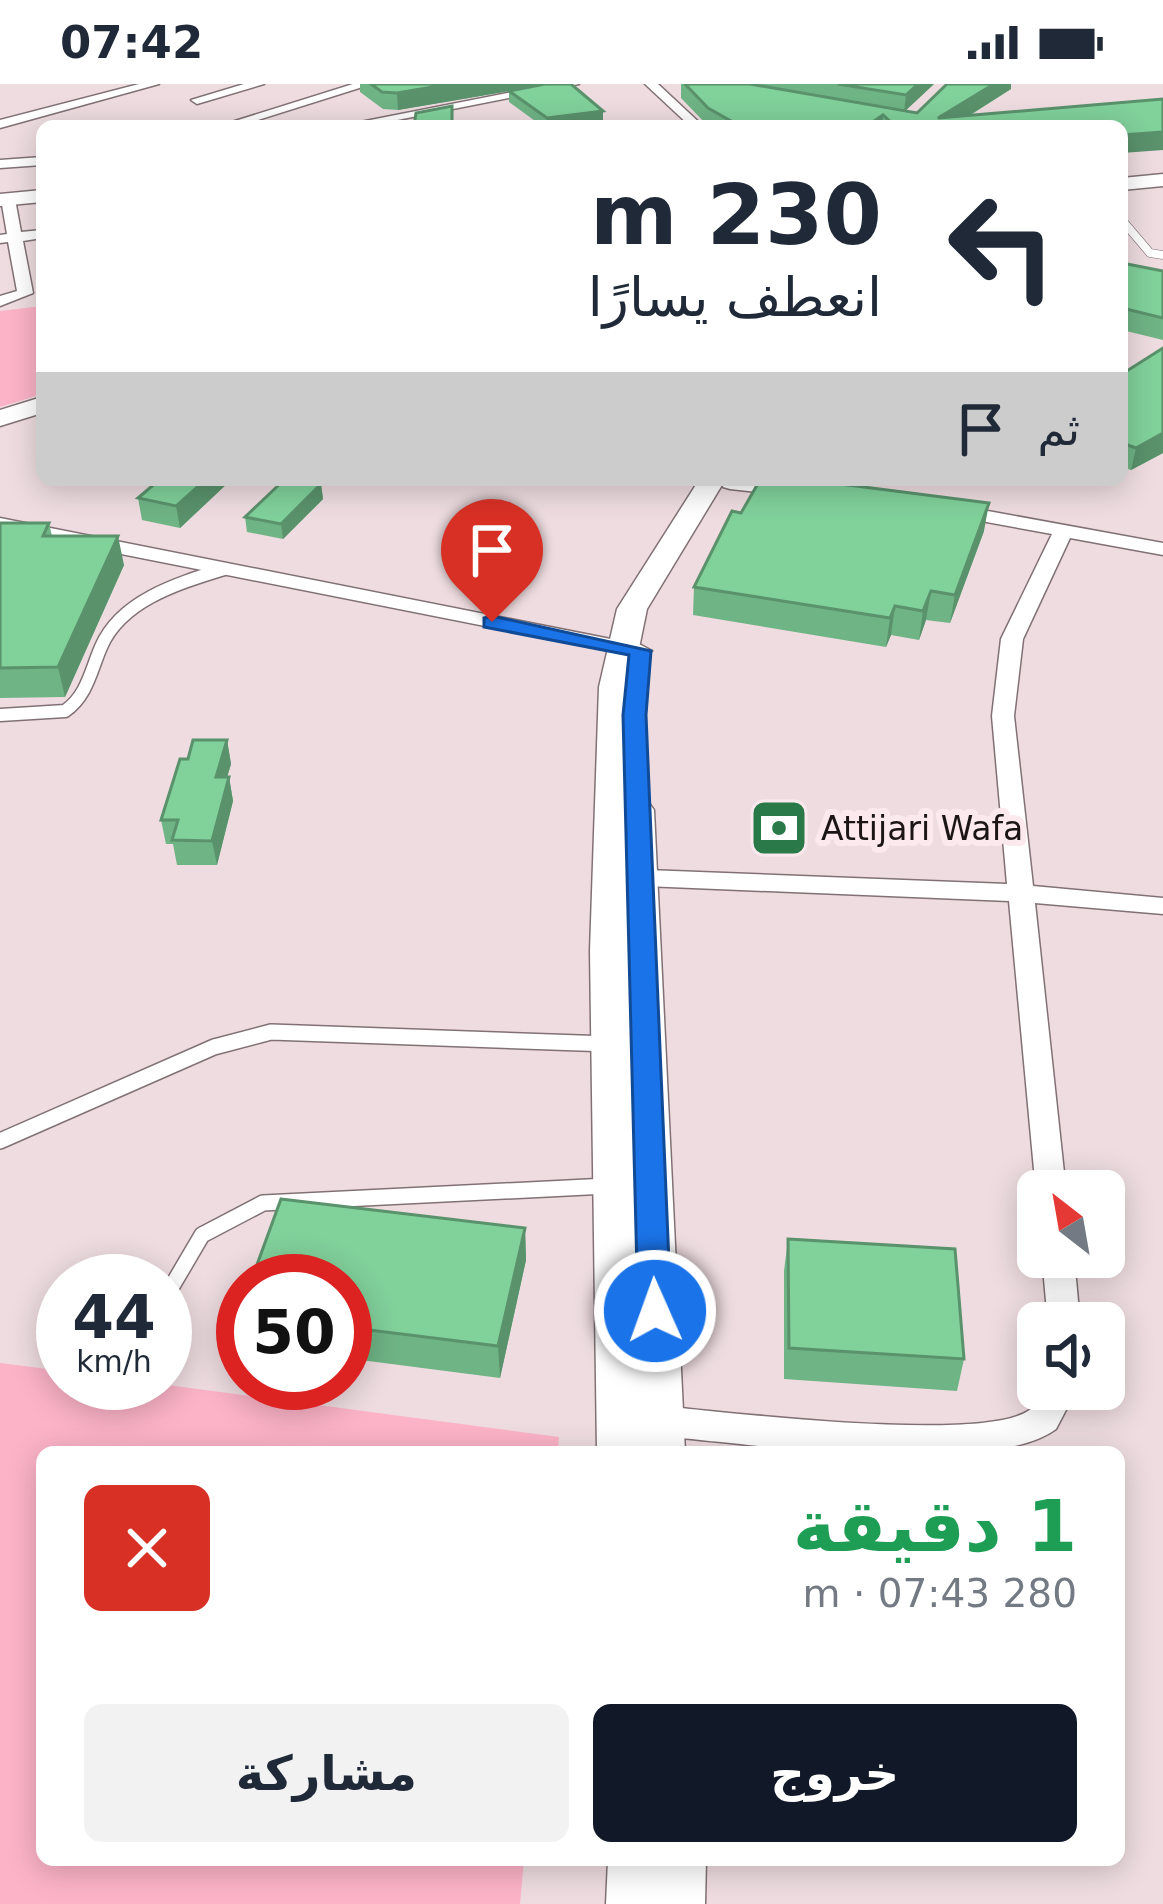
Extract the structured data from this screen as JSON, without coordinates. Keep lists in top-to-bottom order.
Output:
{
  "places": {
    "bank": ["Attijari Wafa"]
  },
  "north": "top left",
  "page": {
    "status": "07:42",
    "turn": ["230 m", "انعطف يسارًا"],
    "then": "ثم",
    "speed": "44 km/h",
    "limit": "50",
    "heading": ["1 دقيقة", "280 m · 07:43"],
    "buttons": ["خروج", "مشاركة"]
  }
}
